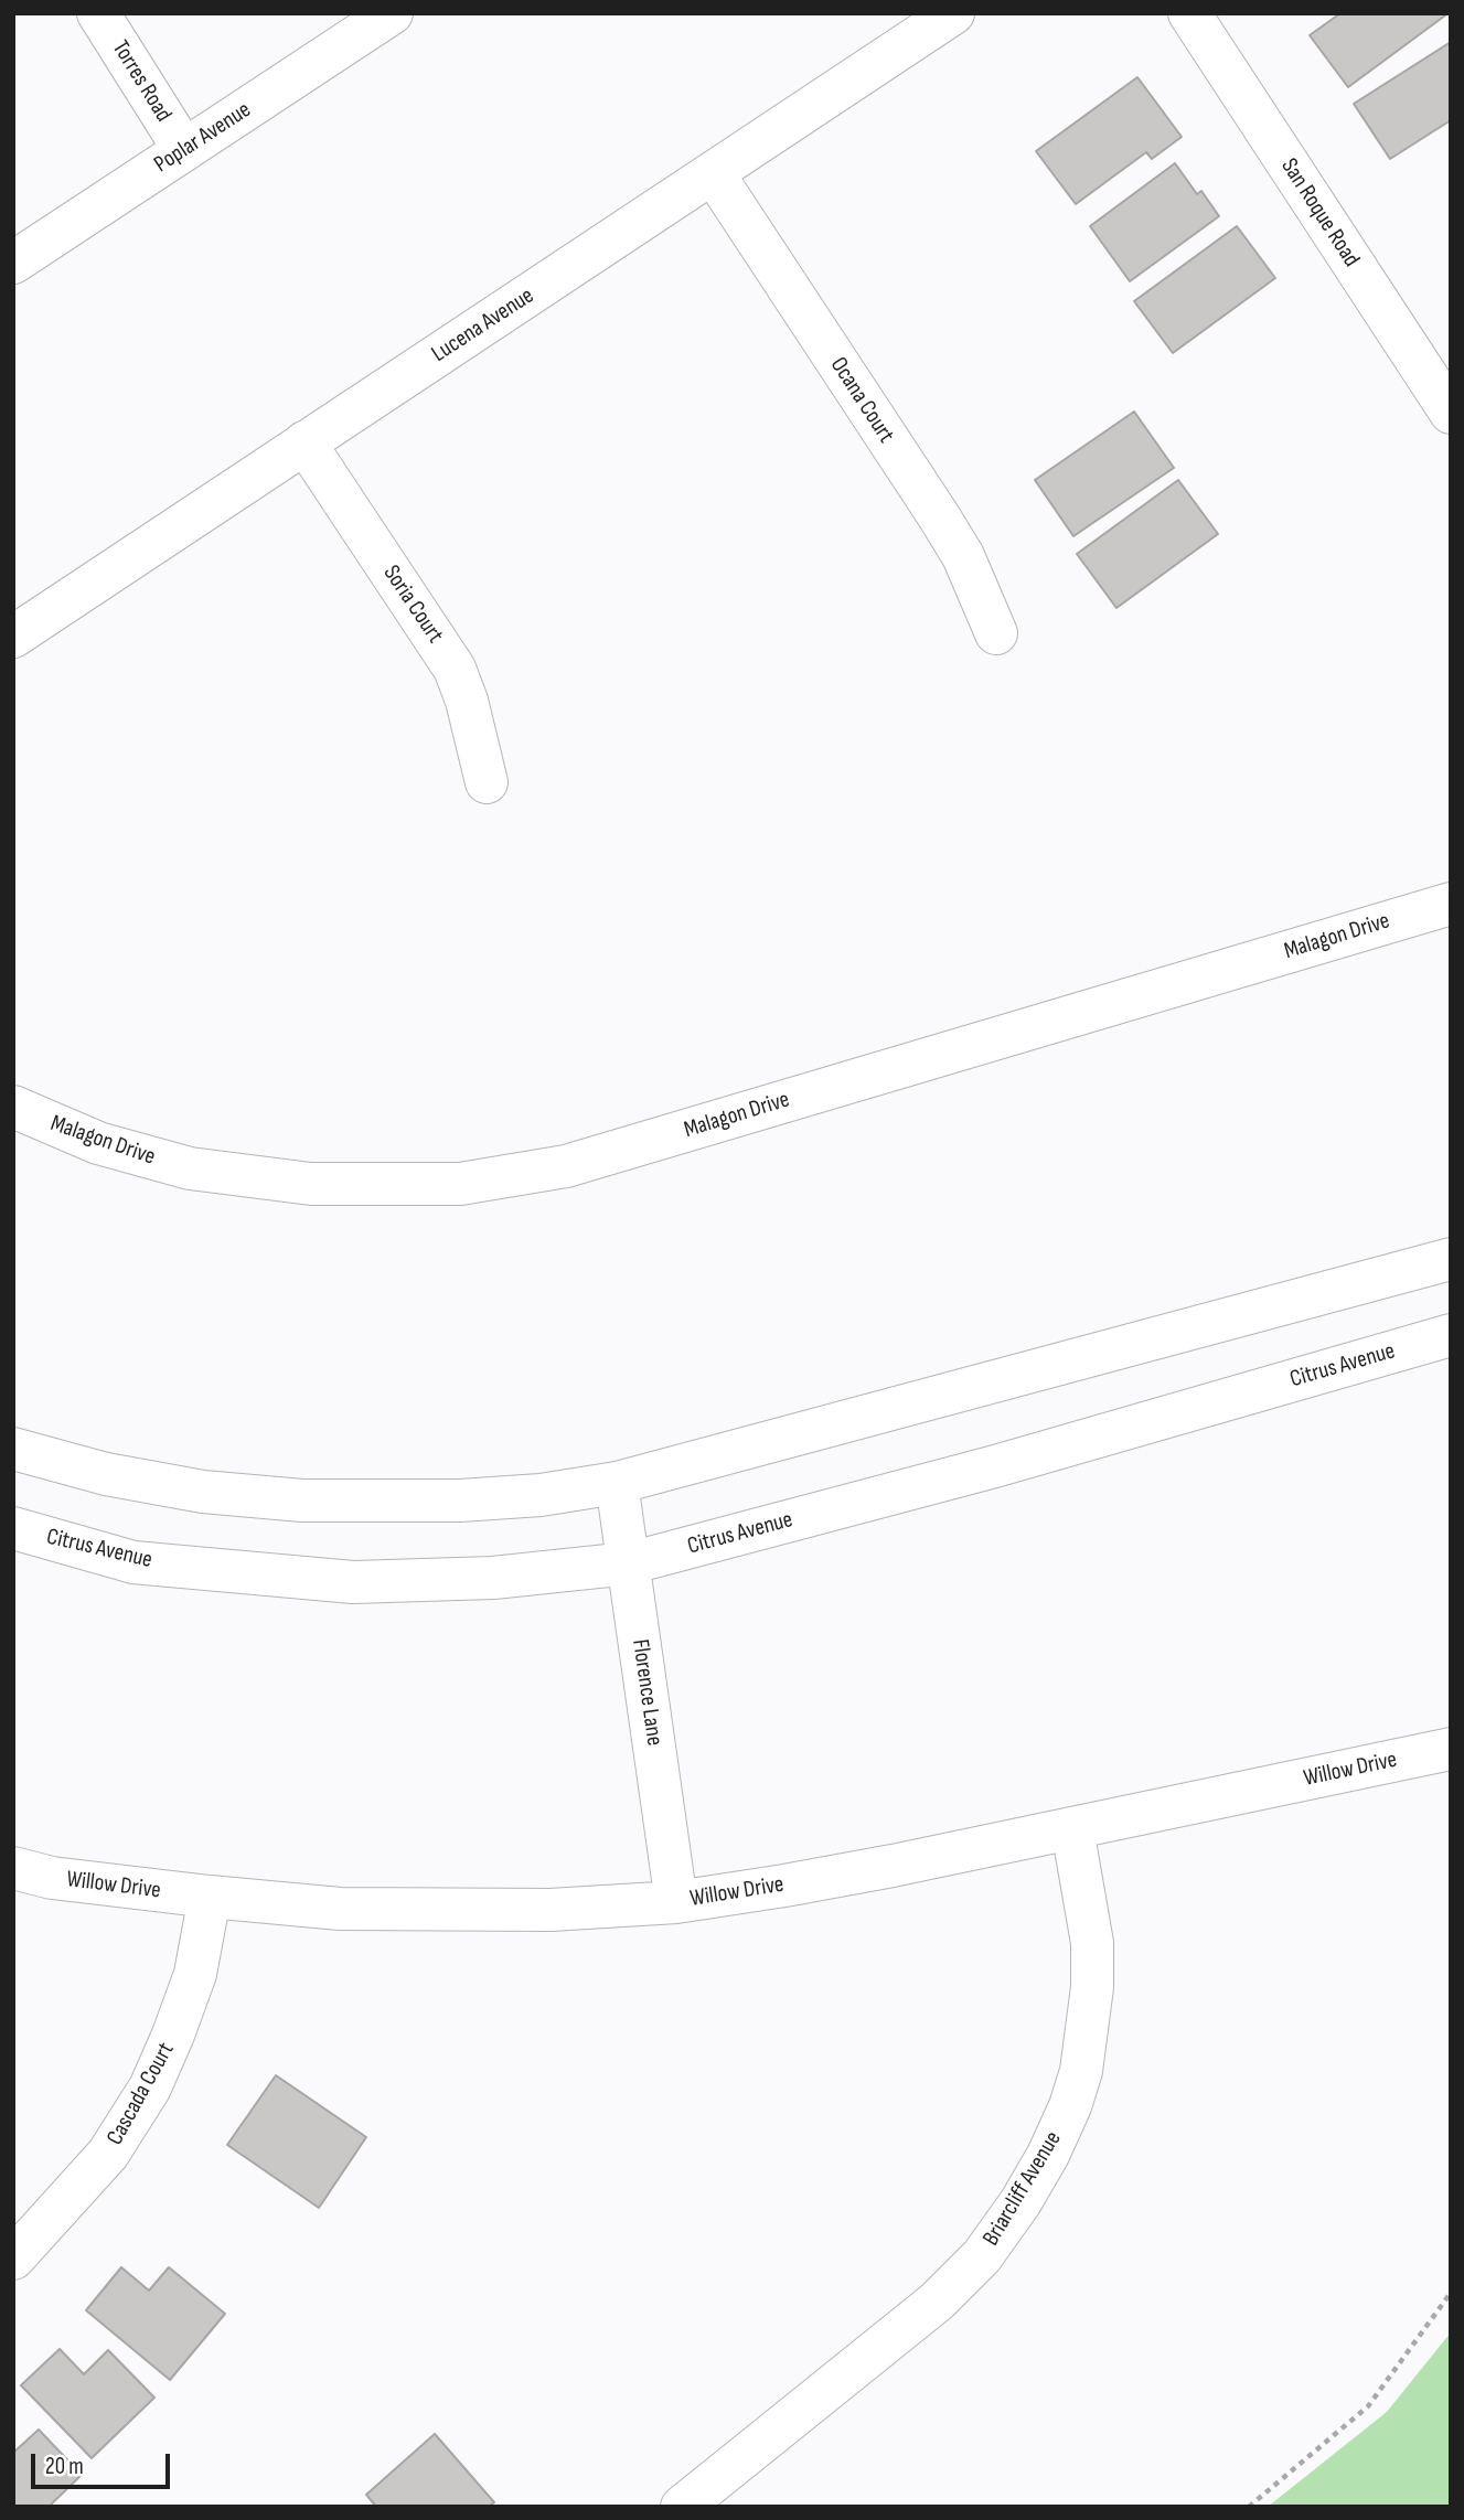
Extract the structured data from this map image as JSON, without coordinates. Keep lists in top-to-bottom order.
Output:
{
  "streets": {
    "street": [
      "Torres Road",
      "Poplar Avenue",
      "San Roque Road",
      "Lucena Avenue",
      "Ocana Court",
      "Soria Court",
      "Malagon Drive",
      "Citrus Avenue",
      "Florence Lane",
      "Willow Drive",
      "Cascada Court",
      "Briarcliff Avenue"
    ]
  },
  "crossings": [
    ["Torres Road", "Poplar Avenue"],
    ["Lucena Avenue", "Ocana Court"],
    ["Lucena Avenue", "Soria Court"],
    ["Citrus Avenue", "Florence Lane"],
    ["Florence Lane", "Willow Drive"],
    ["Willow Drive", "Cascada Court"],
    ["Willow Drive", "Briarcliff Avenue"]
  ],
  "scale_bar": "20 m"
}
